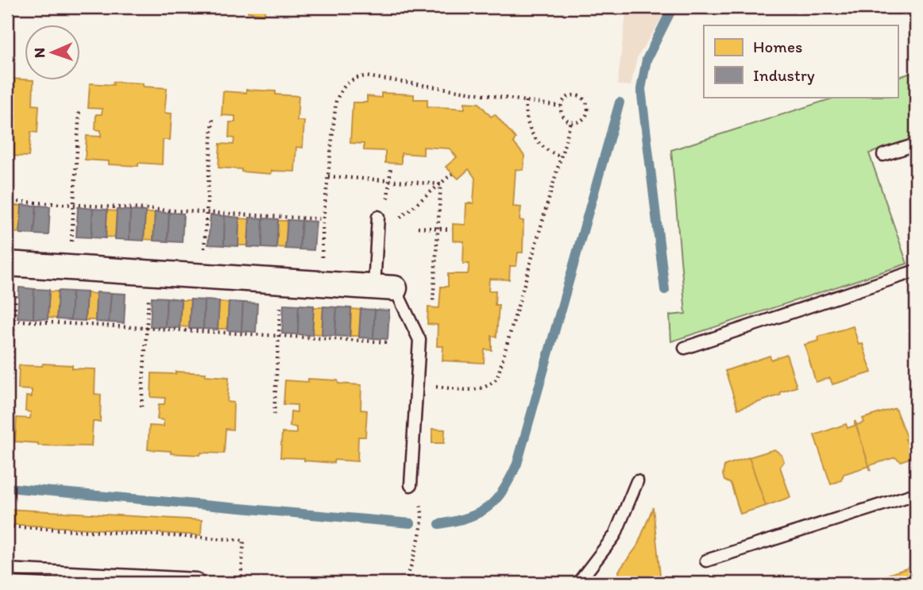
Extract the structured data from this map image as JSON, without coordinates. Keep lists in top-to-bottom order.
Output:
{
  "legend": ["Homes", "Industry"],
  "north": "left"
}
